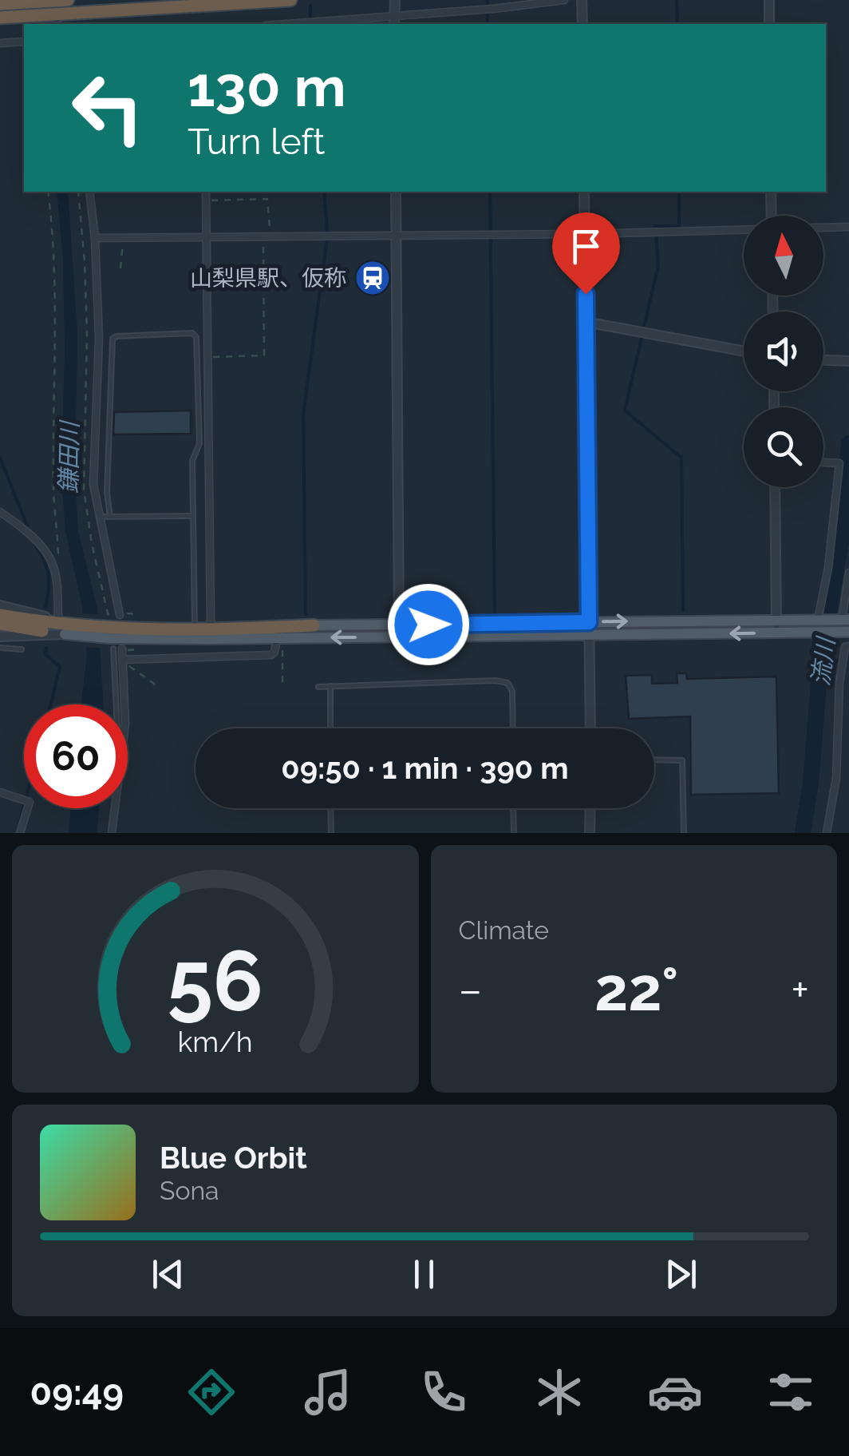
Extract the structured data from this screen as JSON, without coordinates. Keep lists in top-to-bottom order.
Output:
{
  "water": ["鎌田川", "流川"],
  "places": {
    "station": ["山梨県駅、仮称"]
  },
  "north": "top",
  "page": {
    "turn": ["130 m", "Turn left"],
    "limit": "60",
    "trip": "09:50 · 1 min · 390 m",
    "tile": "Climate",
    "heat": ["−", "22°", "+"],
    "song": ["Blue Orbit", "Sona"],
    "tabs": "09:49",
    "gauge": ["56", "km/h"]
  }
}
